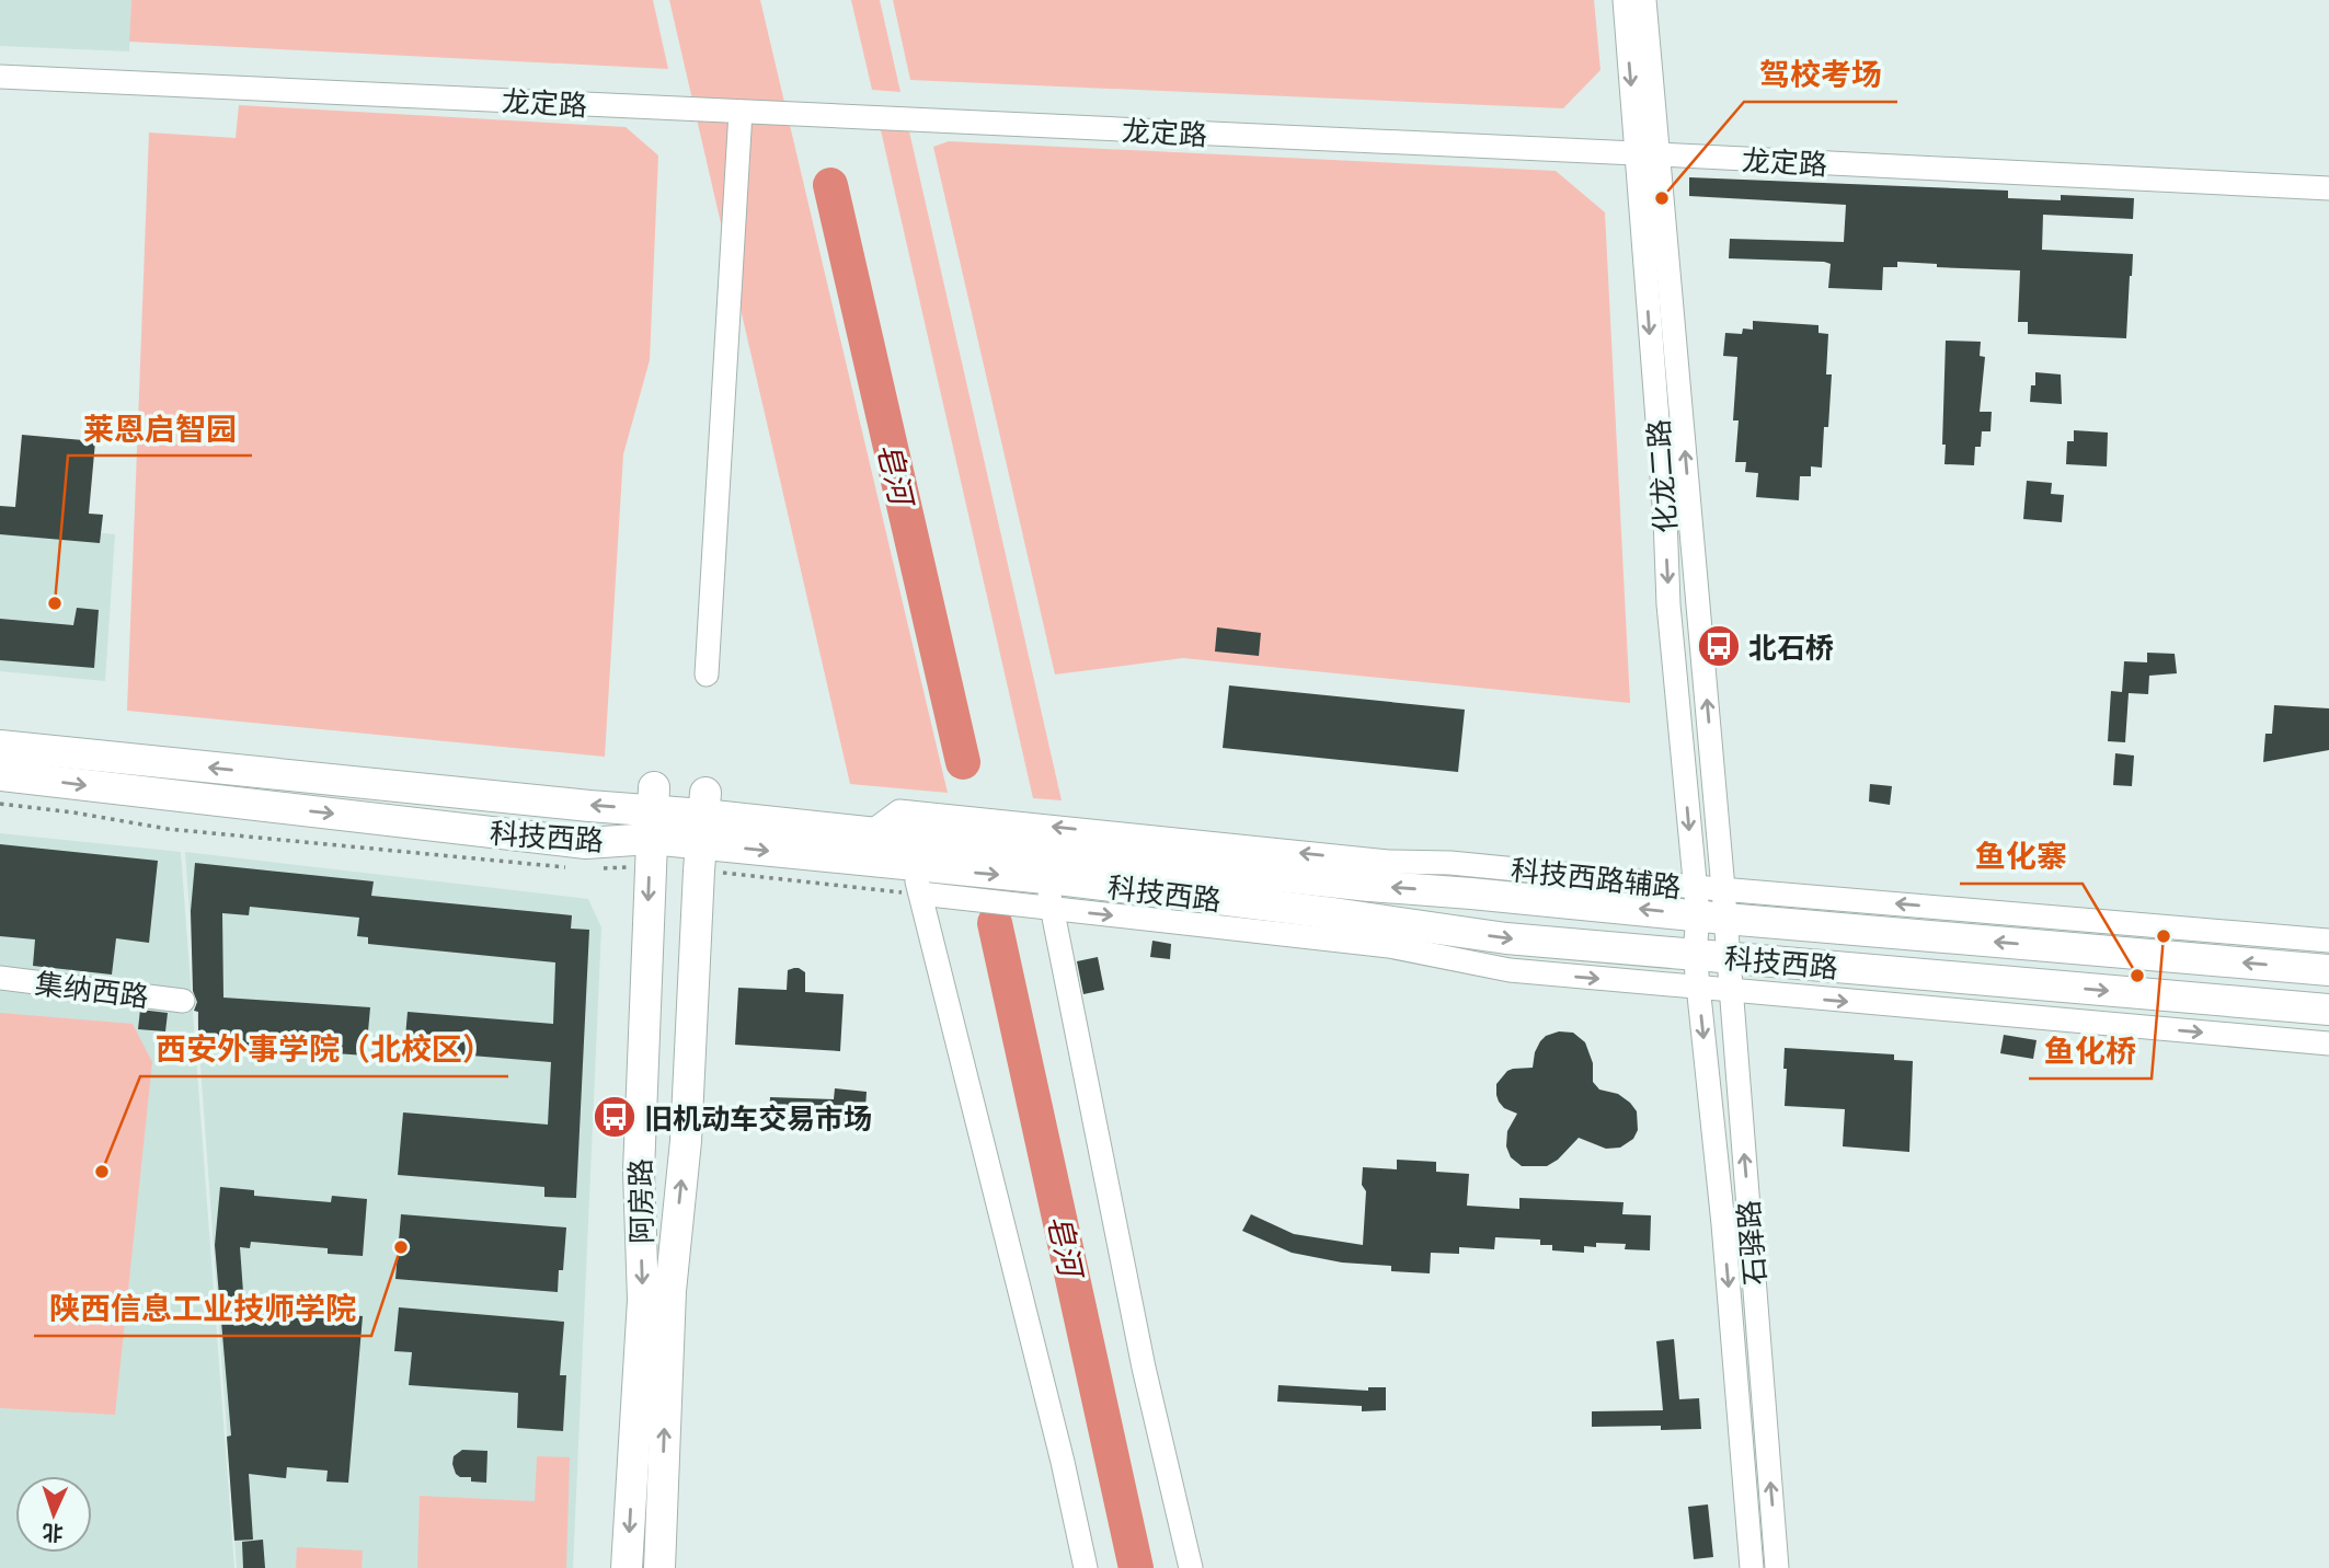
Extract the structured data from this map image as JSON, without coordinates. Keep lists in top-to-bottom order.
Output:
{
  "streets": {
    "main road": ["科技西路", "阿房路"],
    "street": [
      "龙定路",
      "化龙二路",
      "科技西路辅路",
      "集纳西路",
      "石驿路"
    ]
  },
  "crossings": [
    ["龙定路", "化龙二路"],
    ["化龙二路", "科技西路"],
    ["化龙二路", "科技西路辅路"],
    ["化龙二路", "石驿路"],
    ["科技西路", "科技西路辅路"],
    ["科技西路", "阿房路"],
    ["科技西路", "石驿路"],
    ["科技西路辅路", "石驿路"]
  ],
  "water": ["皂河"],
  "places": {
    "other": [
      "驾校考场",
      "莱恩启智园",
      "鱼化桥",
      "鱼化寨",
      "西安外事学院（北校区）",
      "陕西信息工业技师学院"
    ],
    "bus stop": ["北石桥", "旧机动车交易市场"]
  },
  "north": "bottom"
}
